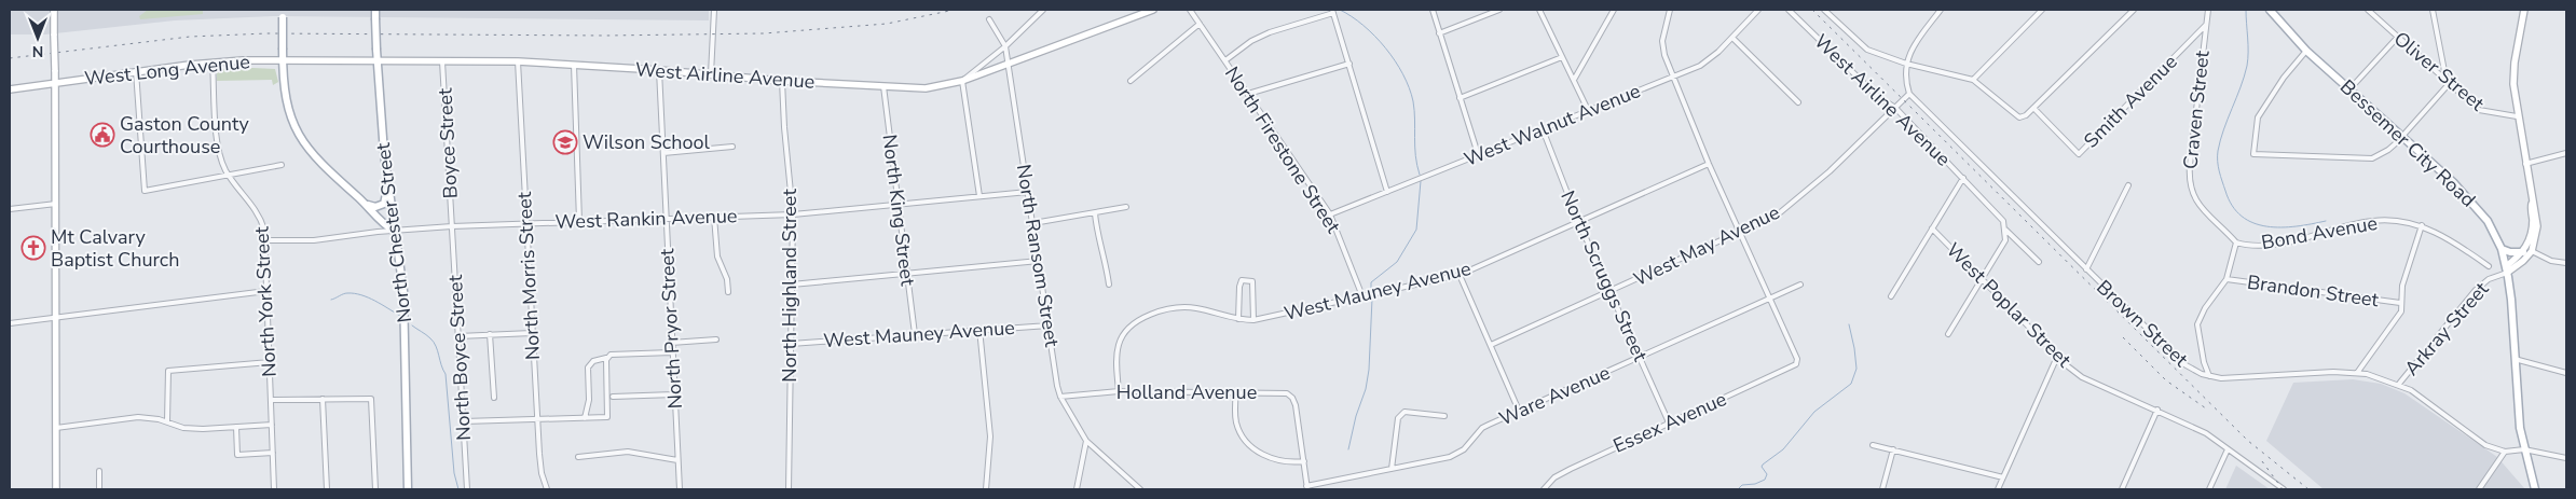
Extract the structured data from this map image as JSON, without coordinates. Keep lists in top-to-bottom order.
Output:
{
  "streets": {
    "main road": [
      "West Long Avenue",
      "West Airline Avenue",
      "Bessemer City Road",
      "North Chester Street"
    ],
    "street": [
      "Oliver Street",
      "Smith Avenue",
      "Craven Street",
      "West Walnut Avenue",
      "Boyce Street",
      "North Firestone Street",
      "North King Street",
      "West Rankin Avenue",
      "Bond Avenue",
      "West May Avenue",
      "North Ransom Street",
      "North Morris Street",
      "North Scruggs Street",
      "North Highland Street",
      "West Mauney Avenue",
      "Brandon Street",
      "North York Street",
      "West Poplar Street",
      "Brown Street",
      "North Pryor Street",
      "Arkray Street",
      "North Boyce Street",
      "Holland Avenue",
      "Ware Avenue",
      "Essex Avenue"
    ]
  },
  "crossings": [
    ["West Long Avenue", "West Airline Avenue"],
    ["West Long Avenue", "North Chester Street"],
    ["West Long Avenue", "North York Street"],
    ["West Airline Avenue", "Boyce Street"],
    ["West Airline Avenue", "North King Street"],
    ["West Airline Avenue", "North Chester Street"],
    ["West Airline Avenue", "West May Avenue"],
    ["West Airline Avenue", "North Ransom Street"],
    ["West Airline Avenue", "North Morris Street"],
    ["West Airline Avenue", "North Highland Street"],
    ["West Airline Avenue", "North Pryor Street"],
    ["Smith Avenue", "Craven Street"],
    ["Craven Street", "Bond Avenue"],
    ["West Walnut Avenue", "North Firestone Street"],
    ["West Walnut Avenue", "North Scruggs Street"],
    ["Boyce Street", "West Rankin Avenue"],
    ["Boyce Street", "North Boyce Street"],
    ["Bessemer City Road", "Brown Street"],
    ["Bessemer City Road", "Arkray Street"],
    ["North Firestone Street", "West Mauney Avenue"],
    ["North King Street", "West Rankin Avenue"],
    ["North King Street", "West Mauney Avenue"],
    ["West Rankin Avenue", "North Chester Street"],
    ["West Rankin Avenue", "North Ransom Street"],
    ["West Rankin Avenue", "North Morris Street"],
    ["West Rankin Avenue", "North Highland Street"],
    ["West Rankin Avenue", "North York Street"],
    ["West Rankin Avenue", "North Pryor Street"],
    ["West Rankin Avenue", "North Boyce Street"],
    ["West May Avenue", "North Scruggs Street"],
    ["West May Avenue", "Brown Street"],
    ["North Ransom Street", "West Mauney Avenue"],
    ["North Ransom Street", "Holland Avenue"],
    ["North Scruggs Street", "West Mauney Avenue"],
    ["North Scruggs Street", "Ware Avenue"],
    ["North Scruggs Street", "Essex Avenue"],
    ["North Highland Street", "West Mauney Avenue"],
    ["West Mauney Avenue", "Holland Avenue"],
    ["Brown Street", "Arkray Street"],
    ["Ware Avenue", "Essex Avenue"]
  ],
  "places": {
    "public building": ["Gaston County Courthouse"],
    "school or university": ["Wilson School"],
    "church": ["Mt Calvary Baptist Church"]
  },
  "north": "bottom"
}
